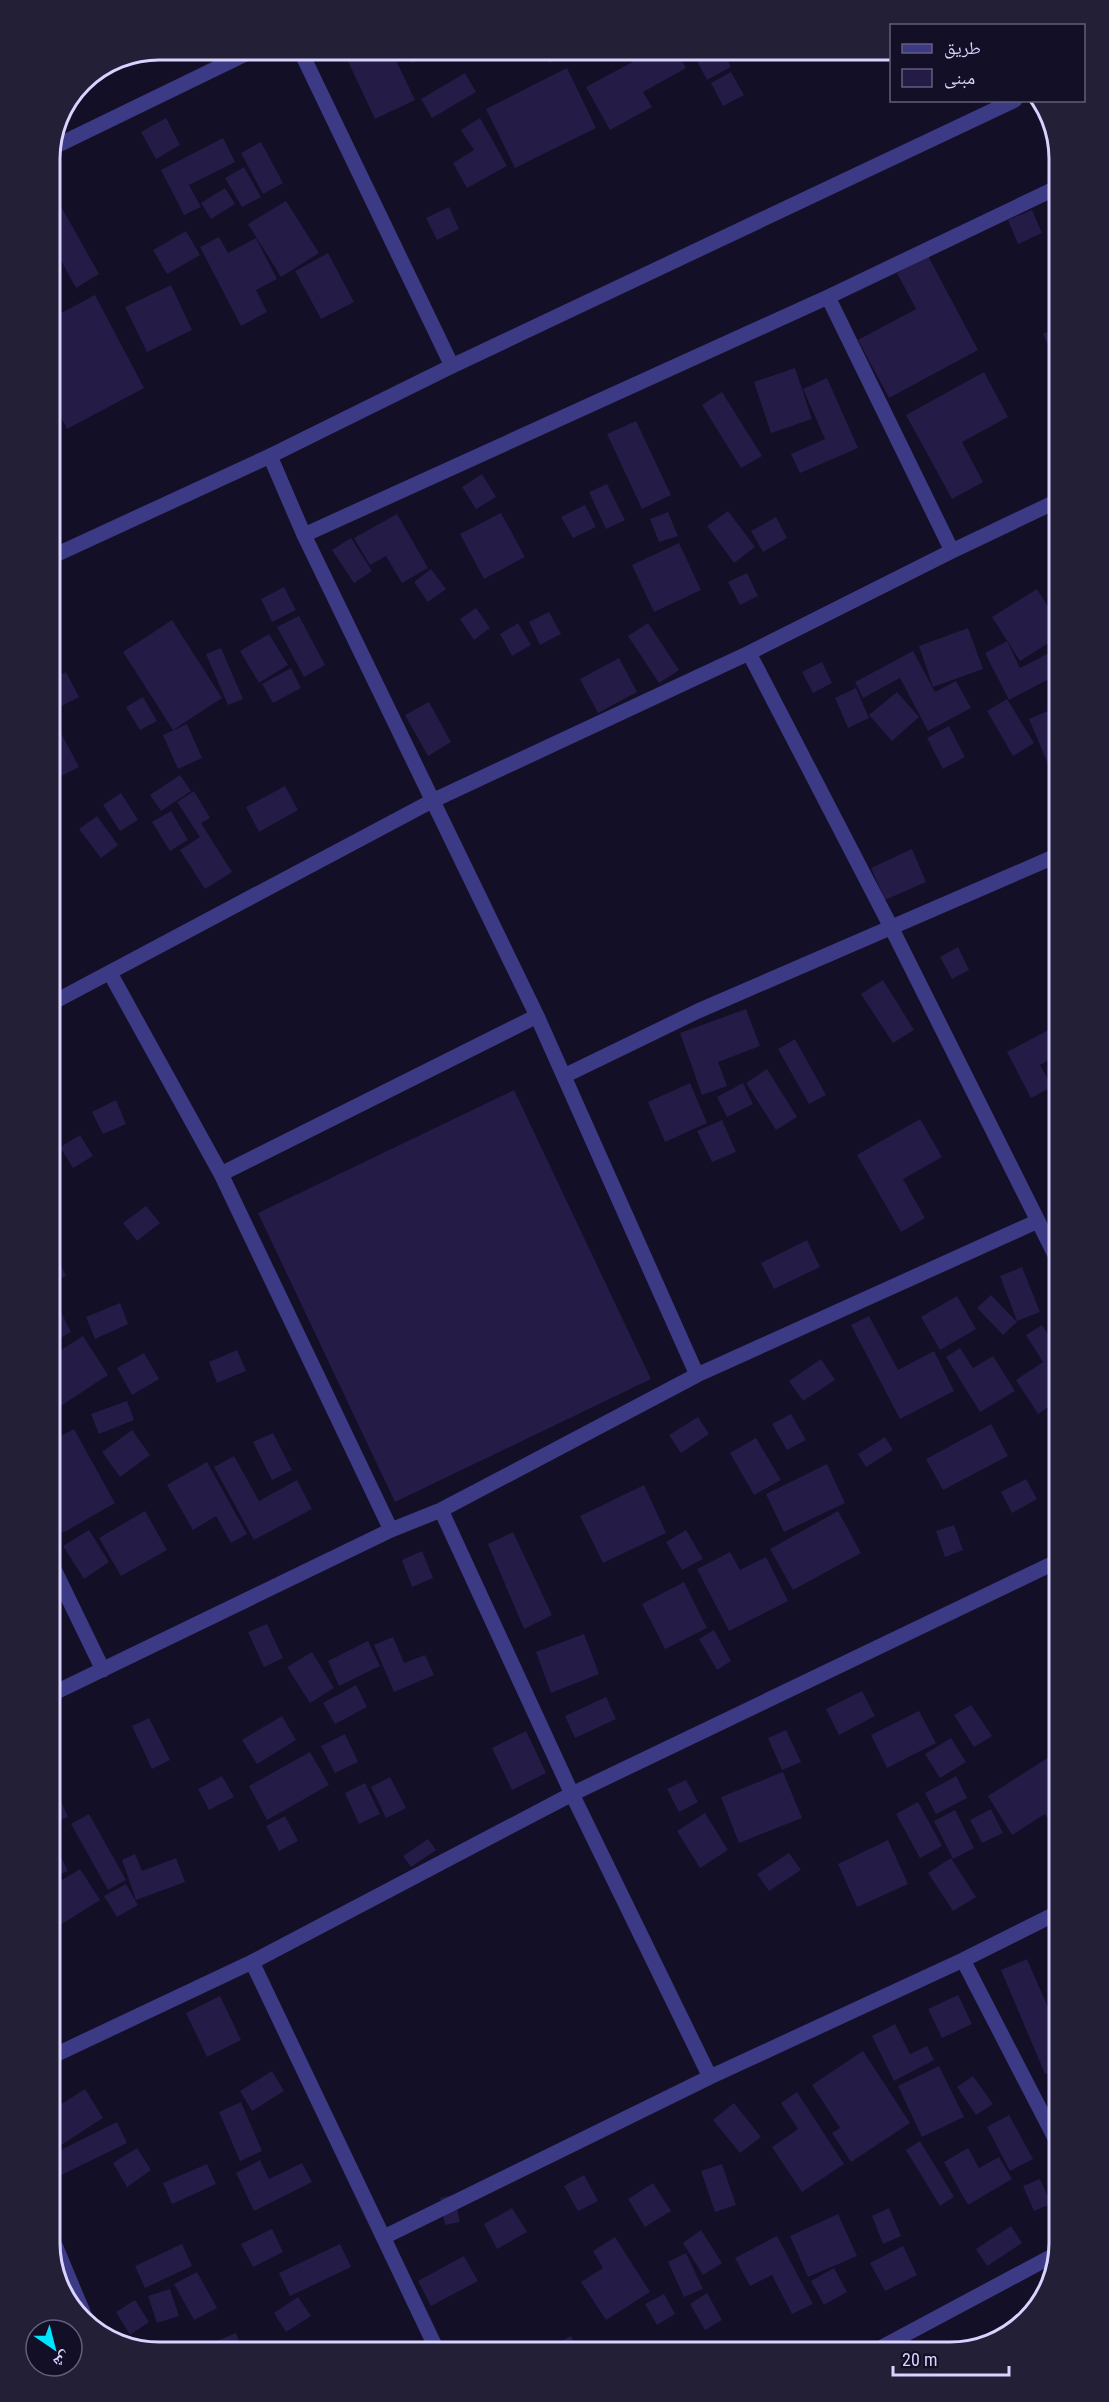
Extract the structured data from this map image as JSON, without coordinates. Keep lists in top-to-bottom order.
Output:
{
  "legend": ["طريق", "مبنى"],
  "scale_bar": "20 m",
  "north": "bottom right"
}
